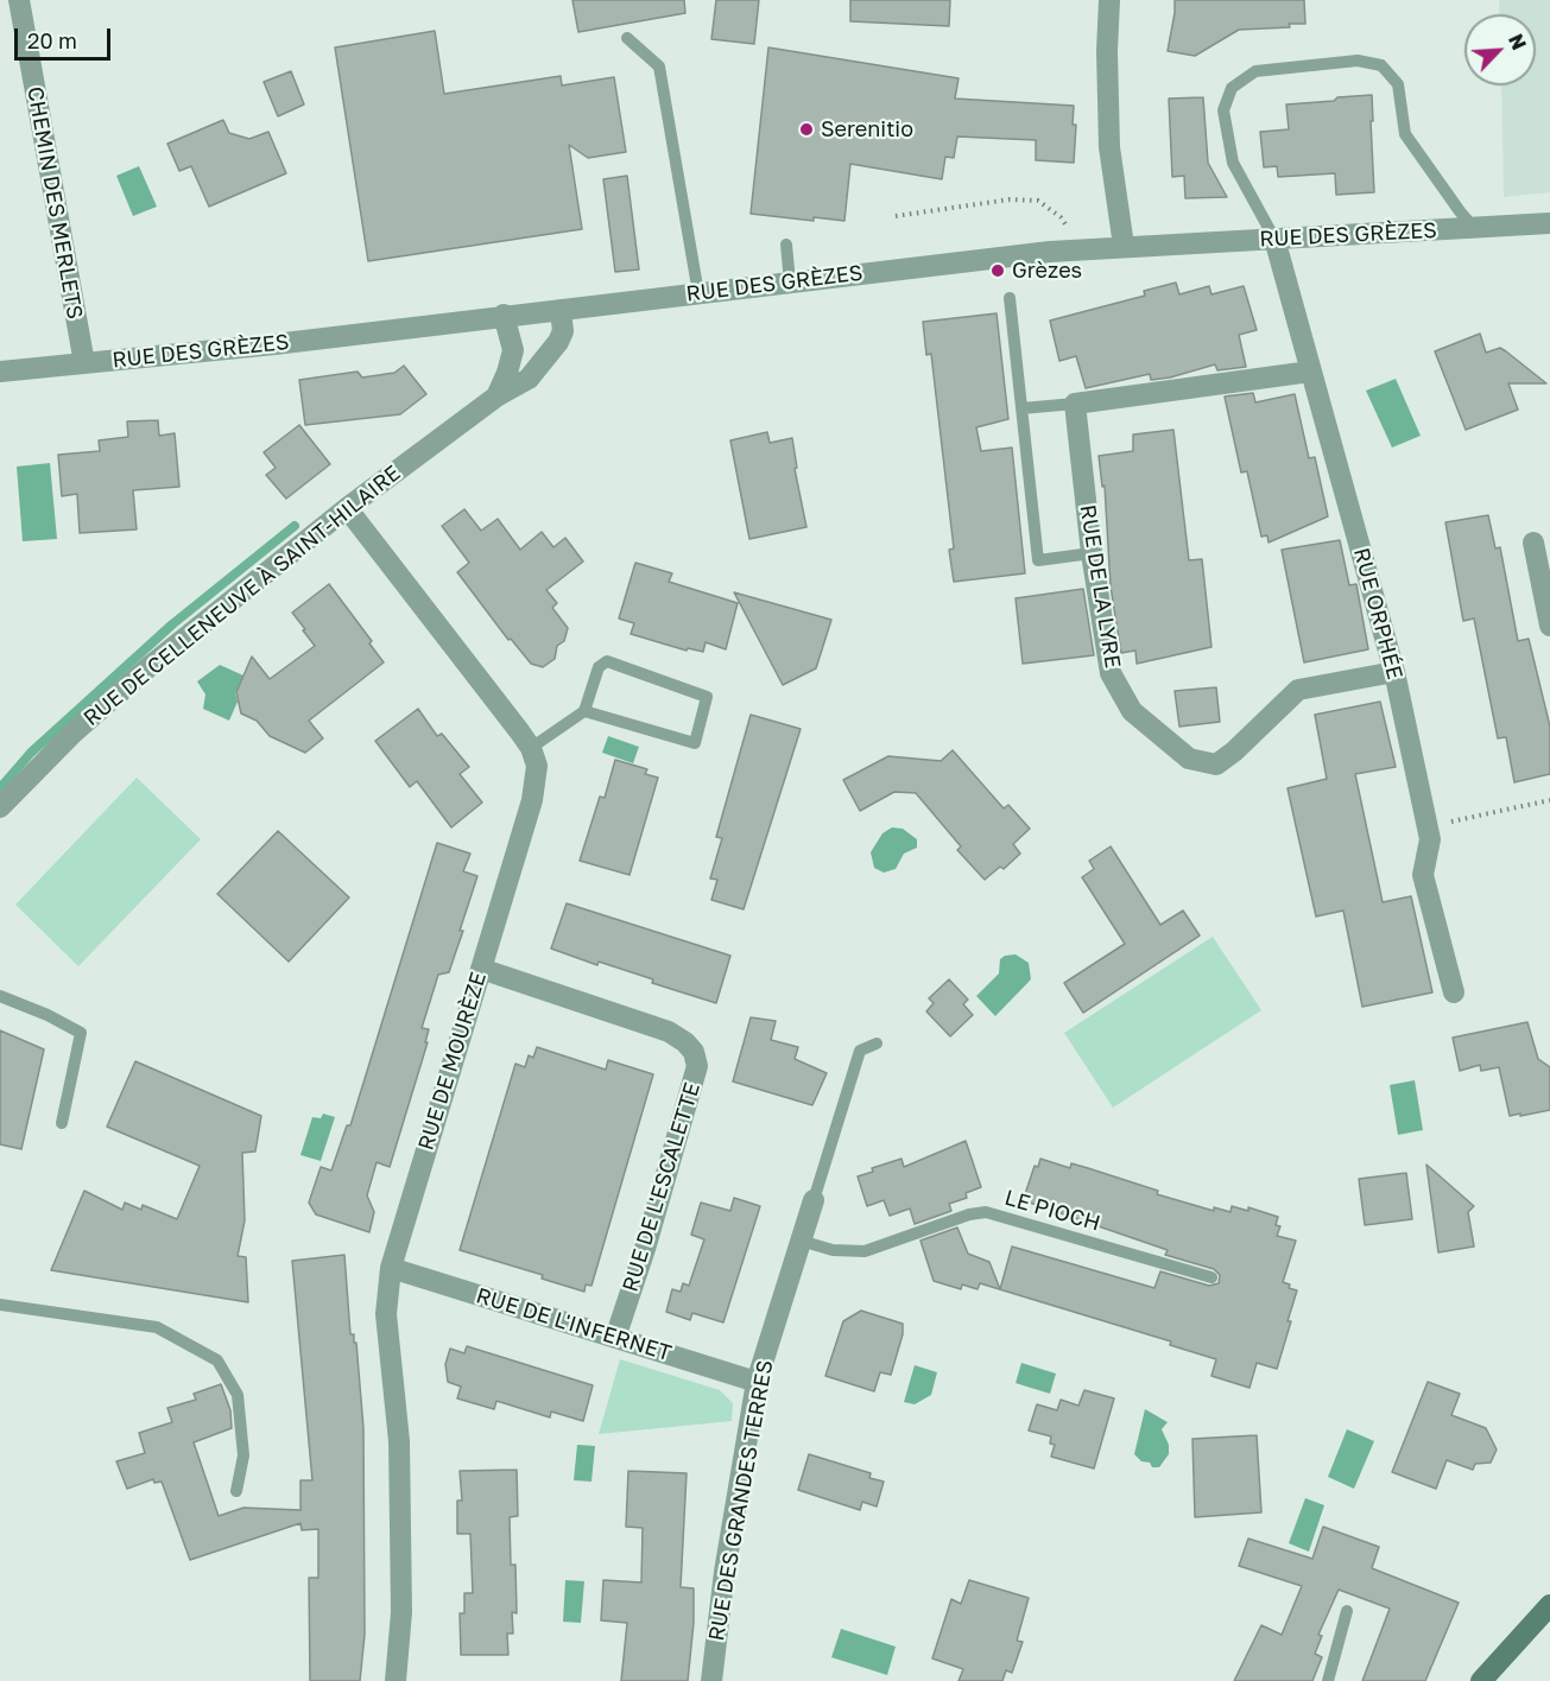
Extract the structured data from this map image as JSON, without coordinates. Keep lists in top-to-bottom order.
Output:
{
  "streets": {
    "street": [
      "CHEMIN DES MERLETS",
      "RUE DES GRÈZES",
      "RUE DE LA LYRE",
      "RUE DE CELLENEUVE À SAINT-HILAIRE",
      "RUE ORPHÉE",
      "RUE DE MOURÈZE",
      "RUE DE L'ESCALETTE",
      "RUE DE L'INFERNET",
      "RUE DES GRANDES TERRES"
    ],
    "lane": ["LE PIOCH"]
  },
  "crossings": [
    ["CHEMIN DES MERLETS", "RUE DES GRÈZES"],
    ["RUE DES GRÈZES", "RUE DE CELLENEUVE À SAINT-HILAIRE"],
    ["RUE DES GRÈZES", "RUE ORPHÉE"],
    ["RUE DE LA LYRE", "RUE ORPHÉE"],
    ["RUE DE MOURÈZE", "RUE DE L'ESCALETTE"],
    ["RUE DE MOURÈZE", "RUE DE L'INFERNET"],
    ["RUE DE L'ESCALETTE", "RUE DE L'INFERNET"],
    ["LE PIOCH", "RUE DES GRANDES TERRES"],
    ["RUE DE L'INFERNET", "RUE DES GRANDES TERRES"]
  ],
  "places": ["Serenitio", "Grèzes"],
  "scale_bar": "20 m",
  "north": "top right"
}
